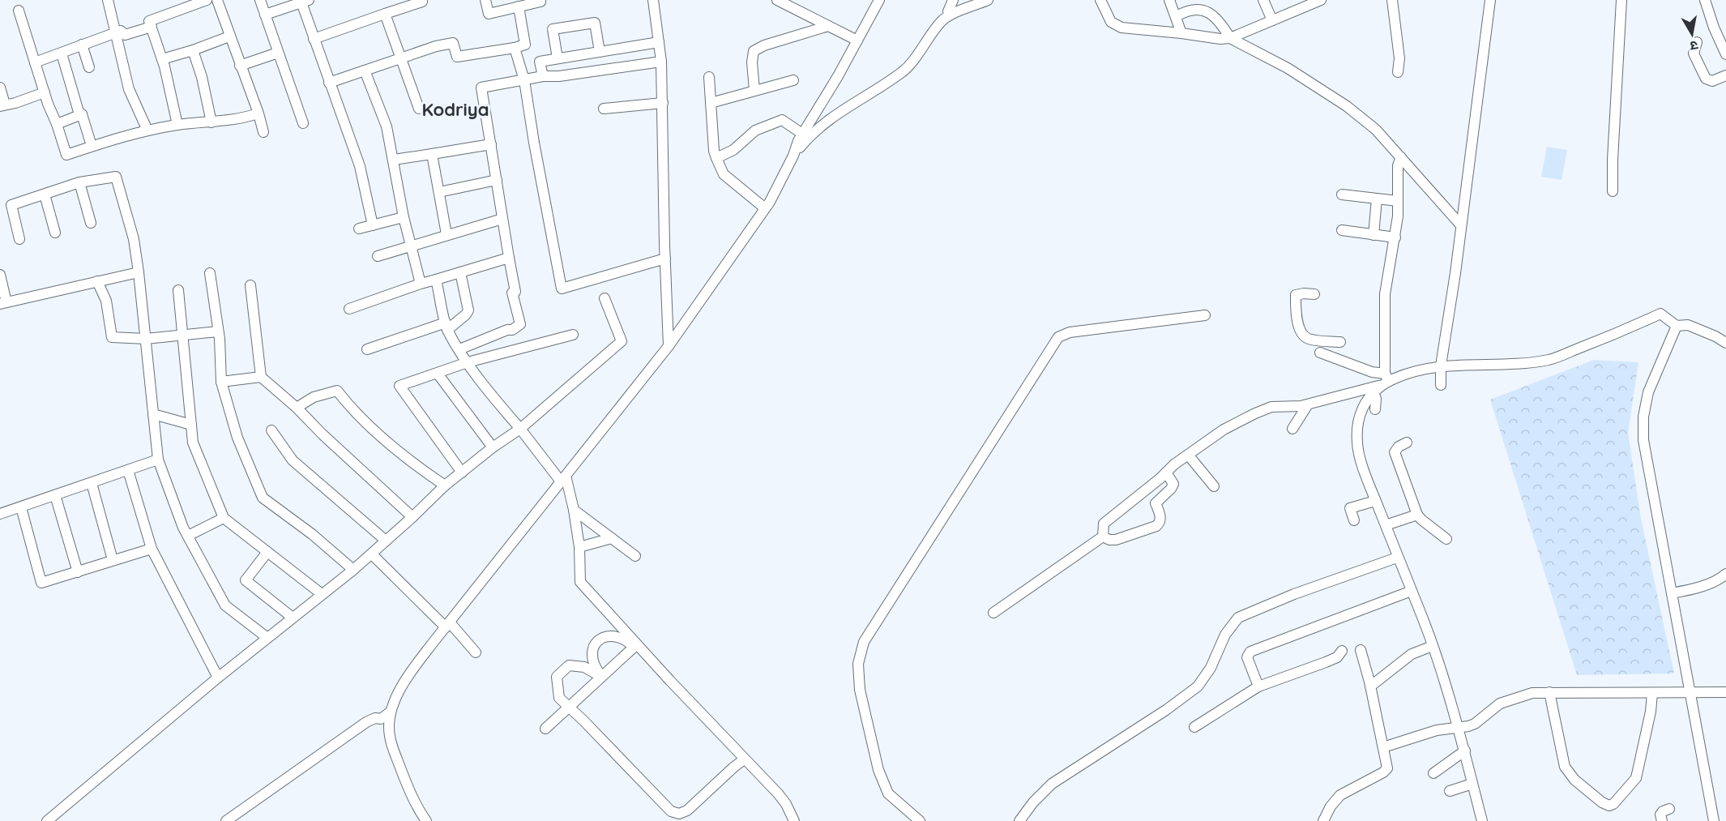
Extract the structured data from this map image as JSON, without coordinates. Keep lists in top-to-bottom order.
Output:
{
  "districts": ["Kodriya"],
  "north": "bottom"
}
